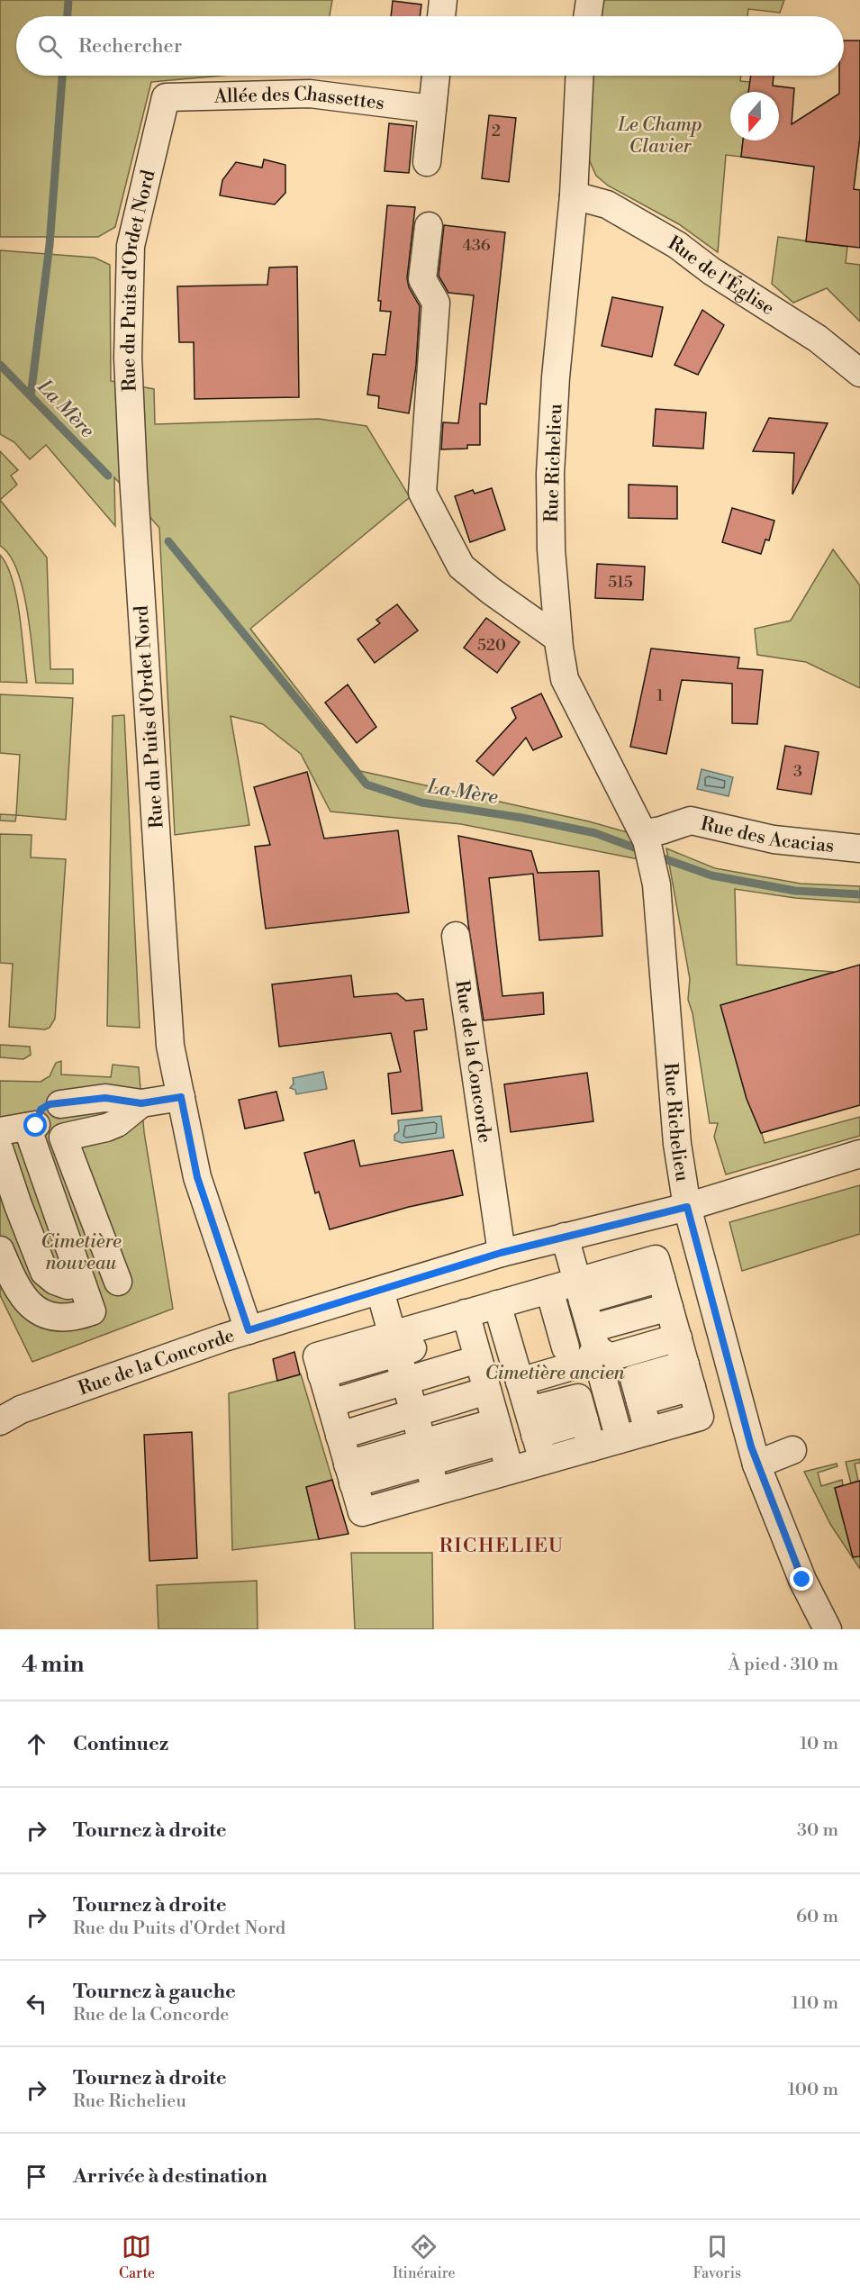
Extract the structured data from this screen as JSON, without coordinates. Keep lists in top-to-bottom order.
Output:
{
  "streets": {
    "street": [
      "Allée des Chassettes",
      "Rue de l'Église",
      "Rue du Puits d'Ordet Nord",
      "Rue Richelieu",
      "Rue des Acacias",
      "Rue de la Concorde"
    ]
  },
  "crossings": [
    ["Allée des Chassettes", "Rue du Puits d'Ordet Nord"],
    ["Rue de l'Église", "Rue Richelieu"],
    ["Rue du Puits d'Ordet Nord", "Rue de la Concorde"],
    ["Rue Richelieu", "Rue des Acacias"],
    ["Rue Richelieu", "Rue de la Concorde"]
  ],
  "districts": ["RICHELIEU"],
  "water": ["La Mère"],
  "parks": ["Le Champ Clavier", "Cimetière nouveau", "Cimetière ancien"],
  "house_numbers": [
    "2",
    "436",
    "515",
    "520",
    "1",
    "3"
  ],
  "north": "bottom",
  "page": {
    "search": "Rechercher",
    "heading": ["4 min", "À pied · 310 m"],
    "list": [
      ["Continuez", "10 m"],
      ["Tournez à droite", "30 m"],
      ["Tournez à droite", "Rue du Puits d'Ordet Nord", "60 m"],
      ["Tournez à gauche", "Rue de la Concorde", "110 m"],
      ["Tournez à droite", "Rue Richelieu", "100 m"],
      "Arrivée à destination"
    ],
    "nav": ["Carte", "Itinéraire", "Favoris"]
  }
}
